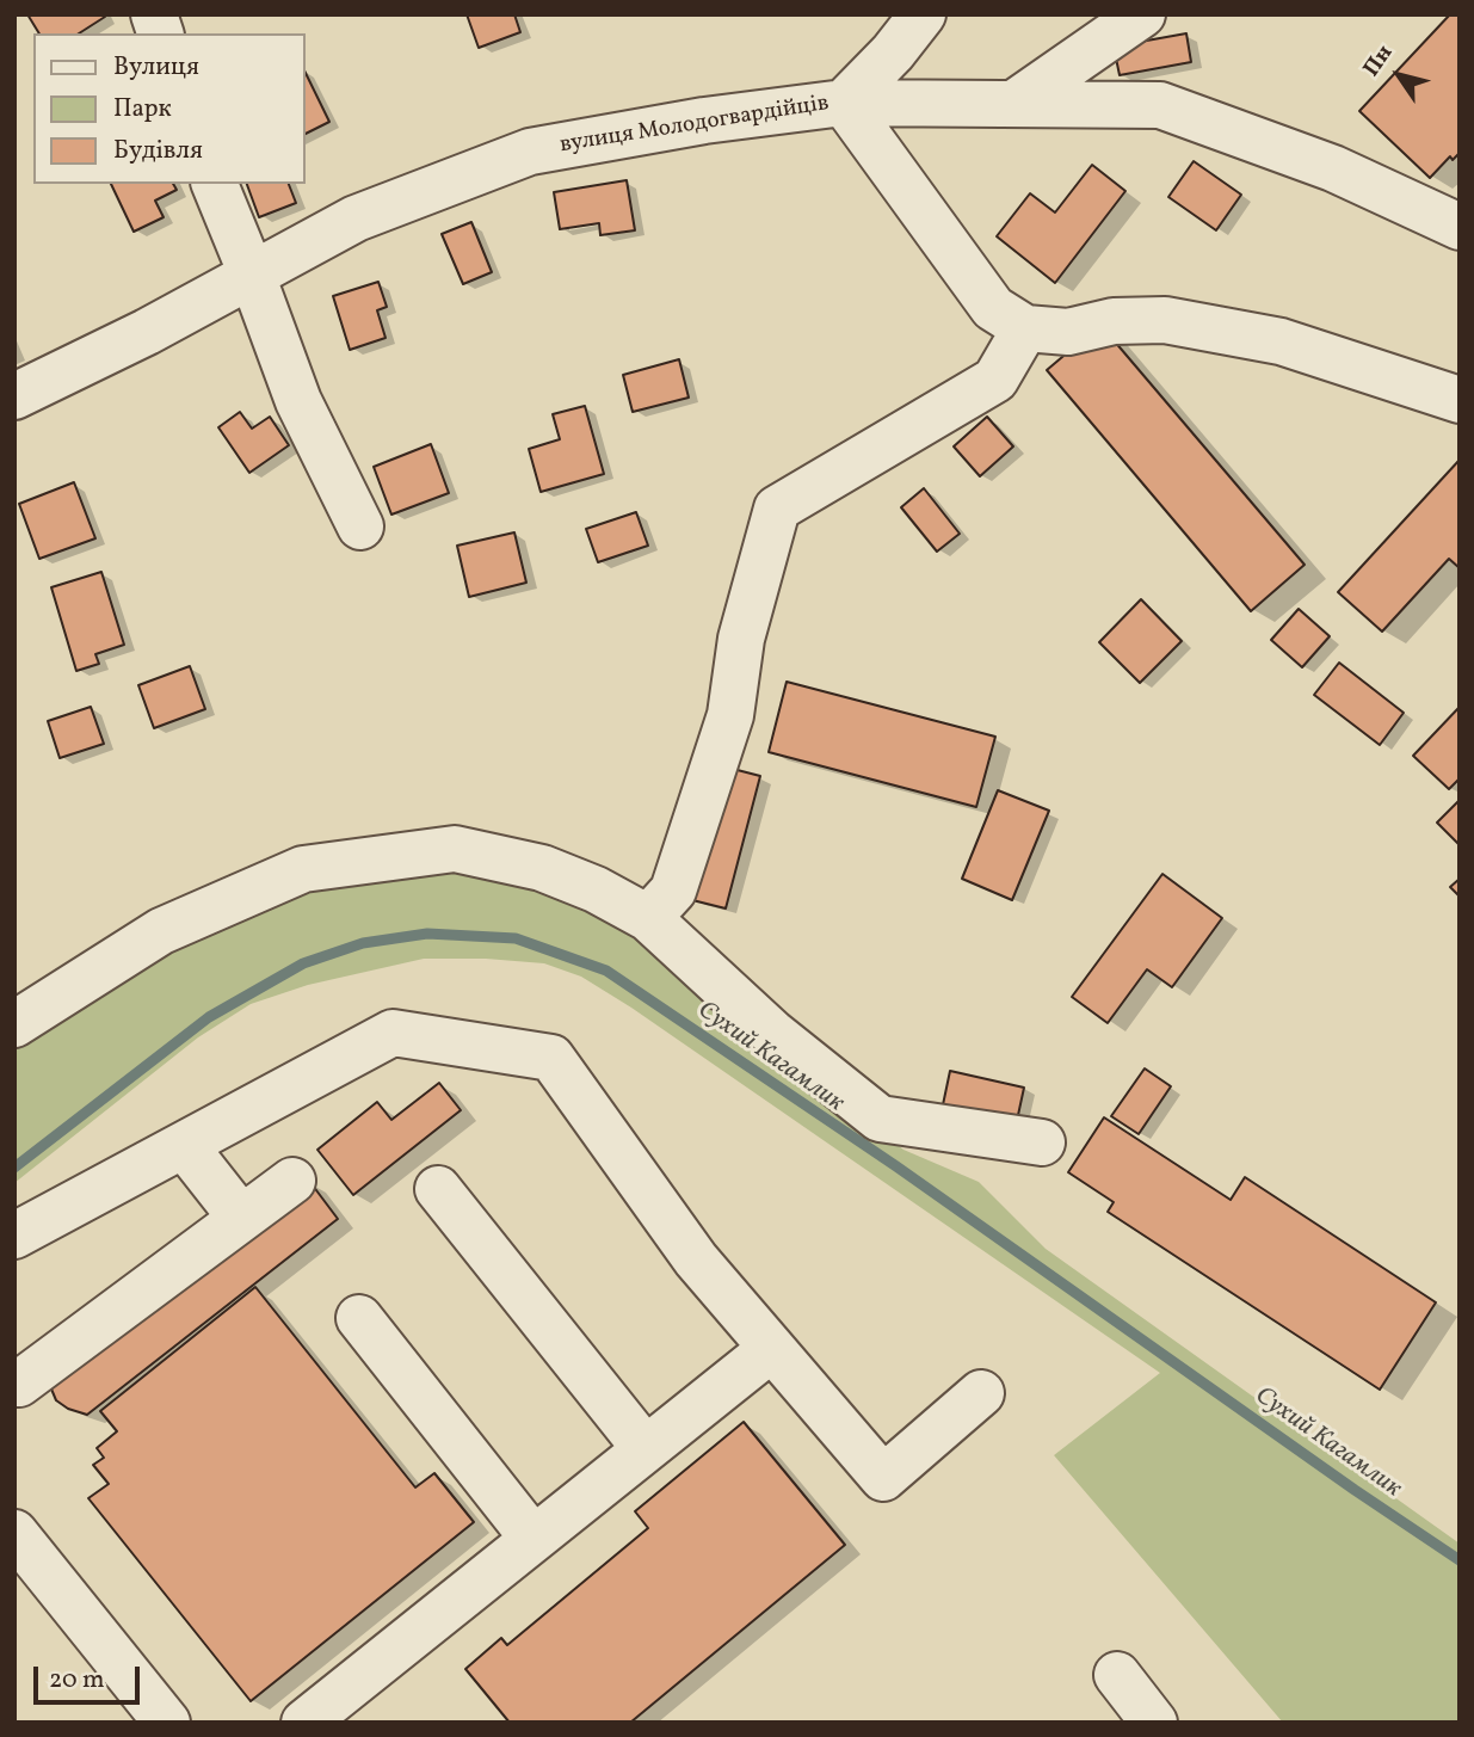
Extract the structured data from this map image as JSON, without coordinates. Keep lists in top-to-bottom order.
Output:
{
  "streets": {
    "street": ["вулиця Молодогвардійців"]
  },
  "water": ["Сухий Кагамлик"],
  "legend": ["Вулиця", "Парк", "Будівля"],
  "scale_bar": "20 m",
  "north": "top left"
}
